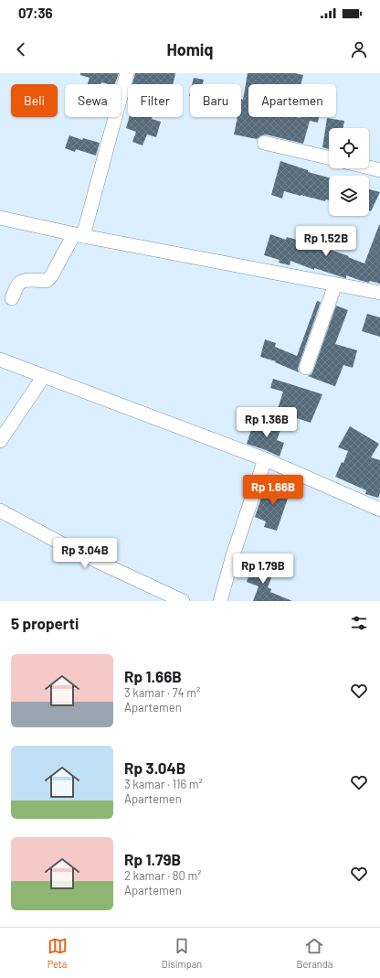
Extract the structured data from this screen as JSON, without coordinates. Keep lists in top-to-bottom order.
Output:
{
  "page": {
    "status": "07:36",
    "header": "Homiq",
    "chip": [
      "Beli",
      "Sewa",
      "Filter",
      "Baru",
      "Apartemen"
    ],
    "price": [
      "Rp 1.52B",
      "Rp 1.36B",
      "Rp 1.66B",
      "Rp 3.04B",
      "Rp 1.79B"
    ],
    "heading": "5 properti",
    "list": [
      {
        "name": "Rp 1.66B",
        "note": "3 kamar · 74 m² · Apartemen"
      },
      {
        "name": "Rp 3.04B",
        "note": "3 kamar · 116 m² · Apartemen"
      },
      {
        "name": "Rp 1.79B",
        "note": "2 kamar · 80 m² · Apartemen"
      }
    ],
    "tabs": ["Peta", "Disimpan", "Beranda"]
  }
}
